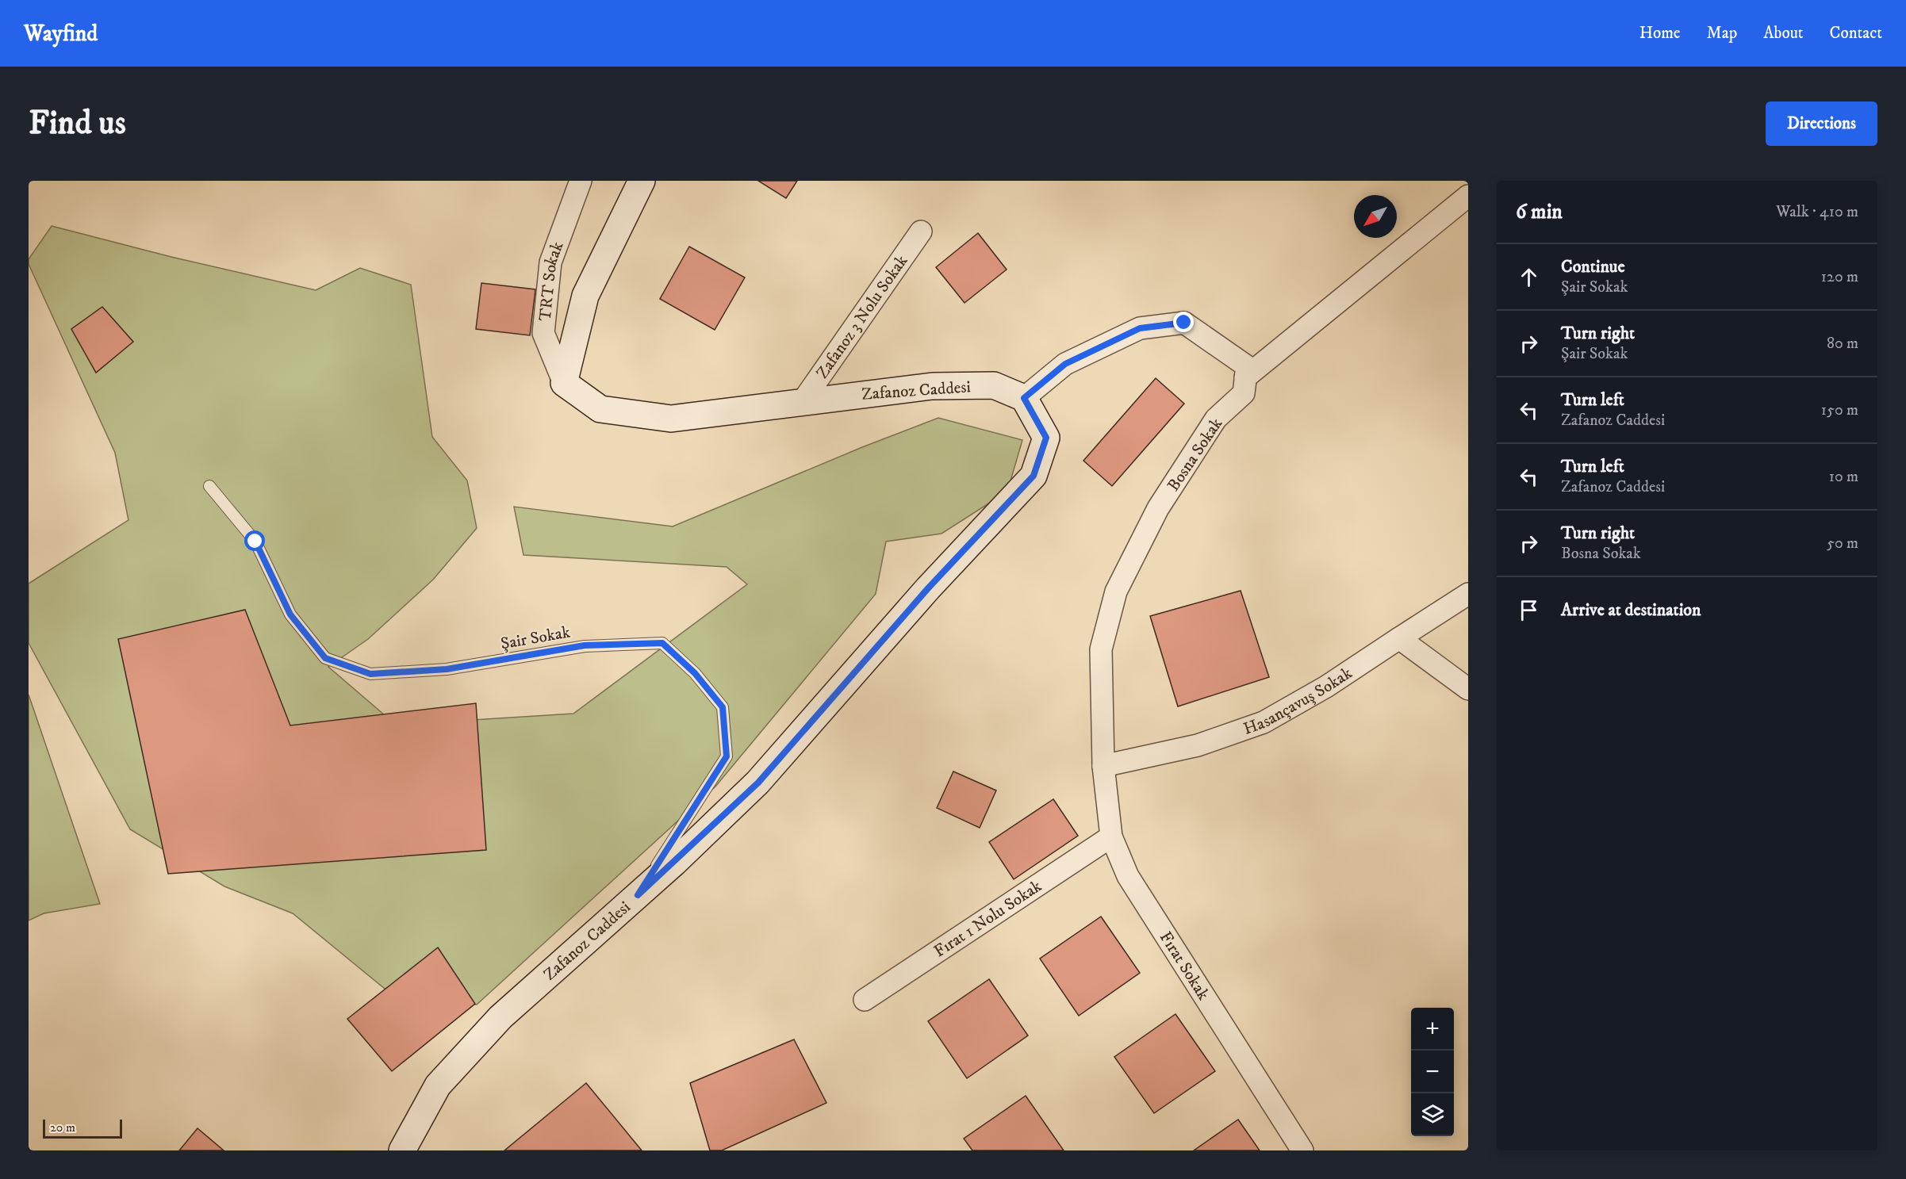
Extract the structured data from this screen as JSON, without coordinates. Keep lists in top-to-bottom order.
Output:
{
  "streets": {
    "street": [
      "TRT Sokak",
      "Zafanoz 3 Nolu Sokak",
      "Zafanoz Caddesi",
      "Bosna Sokak",
      "Hasançavuş Sokak",
      "Fırat 1 Nolu Sokak",
      "Fırat Sokak"
    ],
    "lane": ["Şair Sokak"]
  },
  "crossings": [
    ["TRT Sokak", "Zafanoz Caddesi"],
    ["Zafanoz 3 Nolu Sokak", "Zafanoz Caddesi"],
    ["Zafanoz Caddesi", "Şair Sokak"],
    ["Bosna Sokak", "Hasançavuş Sokak"],
    ["Bosna Sokak", "Fırat Sokak"],
    ["Hasançavuş Sokak", "Fırat Sokak"],
    ["Fırat 1 Nolu Sokak", "Fırat Sokak"]
  ],
  "scale_bar": "20 m",
  "north": "bottom left",
  "page": {
    "header": "Wayfind",
    "nav": [
      "Home",
      "Map",
      "About",
      "Contact"
    ],
    "buttons": "Directions",
    "title": "Find us",
    "heading": ["6 min", "Walk · 410 m"],
    "list": [
      ["Continue", "Şair Sokak", "120 m"],
      ["Turn right", "Şair Sokak", "80 m"],
      ["Turn left", "Zafanoz Caddesi", "150 m"],
      ["Turn left", "Zafanoz Caddesi", "10 m"],
      ["Turn right", "Bosna Sokak", "50 m"],
      "Arrive at destination"
    ],
    "map_buttons": ["+", "−"],
    "scale": "20 m"
  }
}
